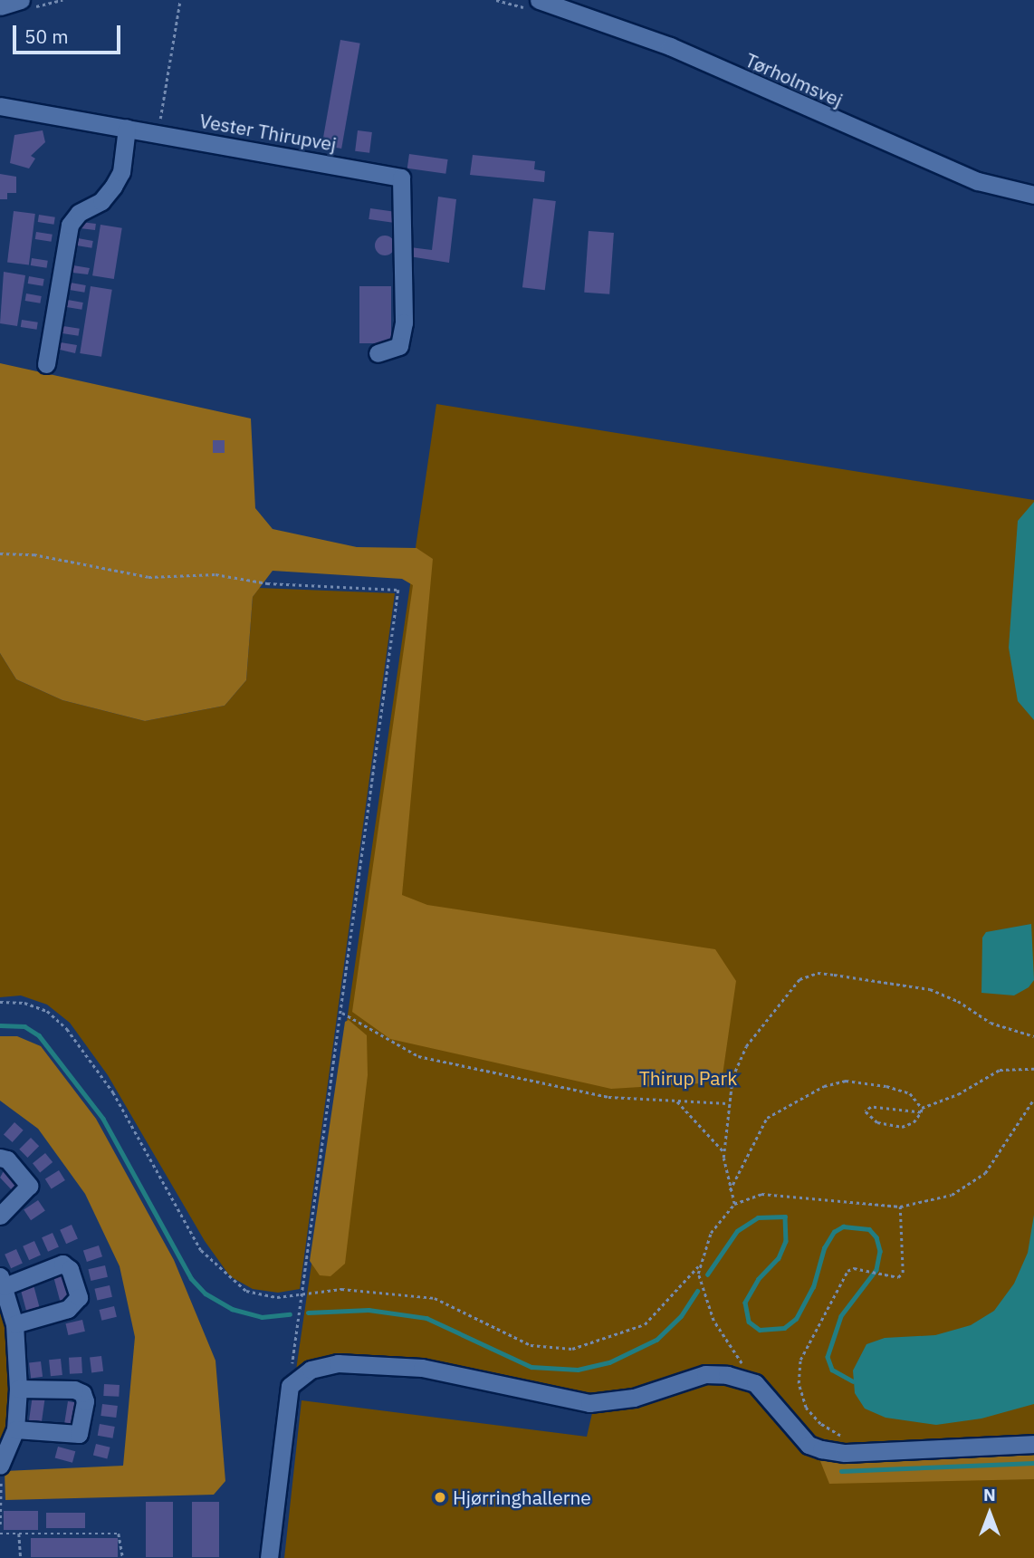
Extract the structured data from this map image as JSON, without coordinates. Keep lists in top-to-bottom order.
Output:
{
  "streets": {
    "street": ["Tørholmsvej", "Vester Thirupvej"]
  },
  "parks": ["Thirup Park"],
  "places": ["Hjørringhallerne"],
  "scale_bar": "50 m",
  "north": "top"
}
